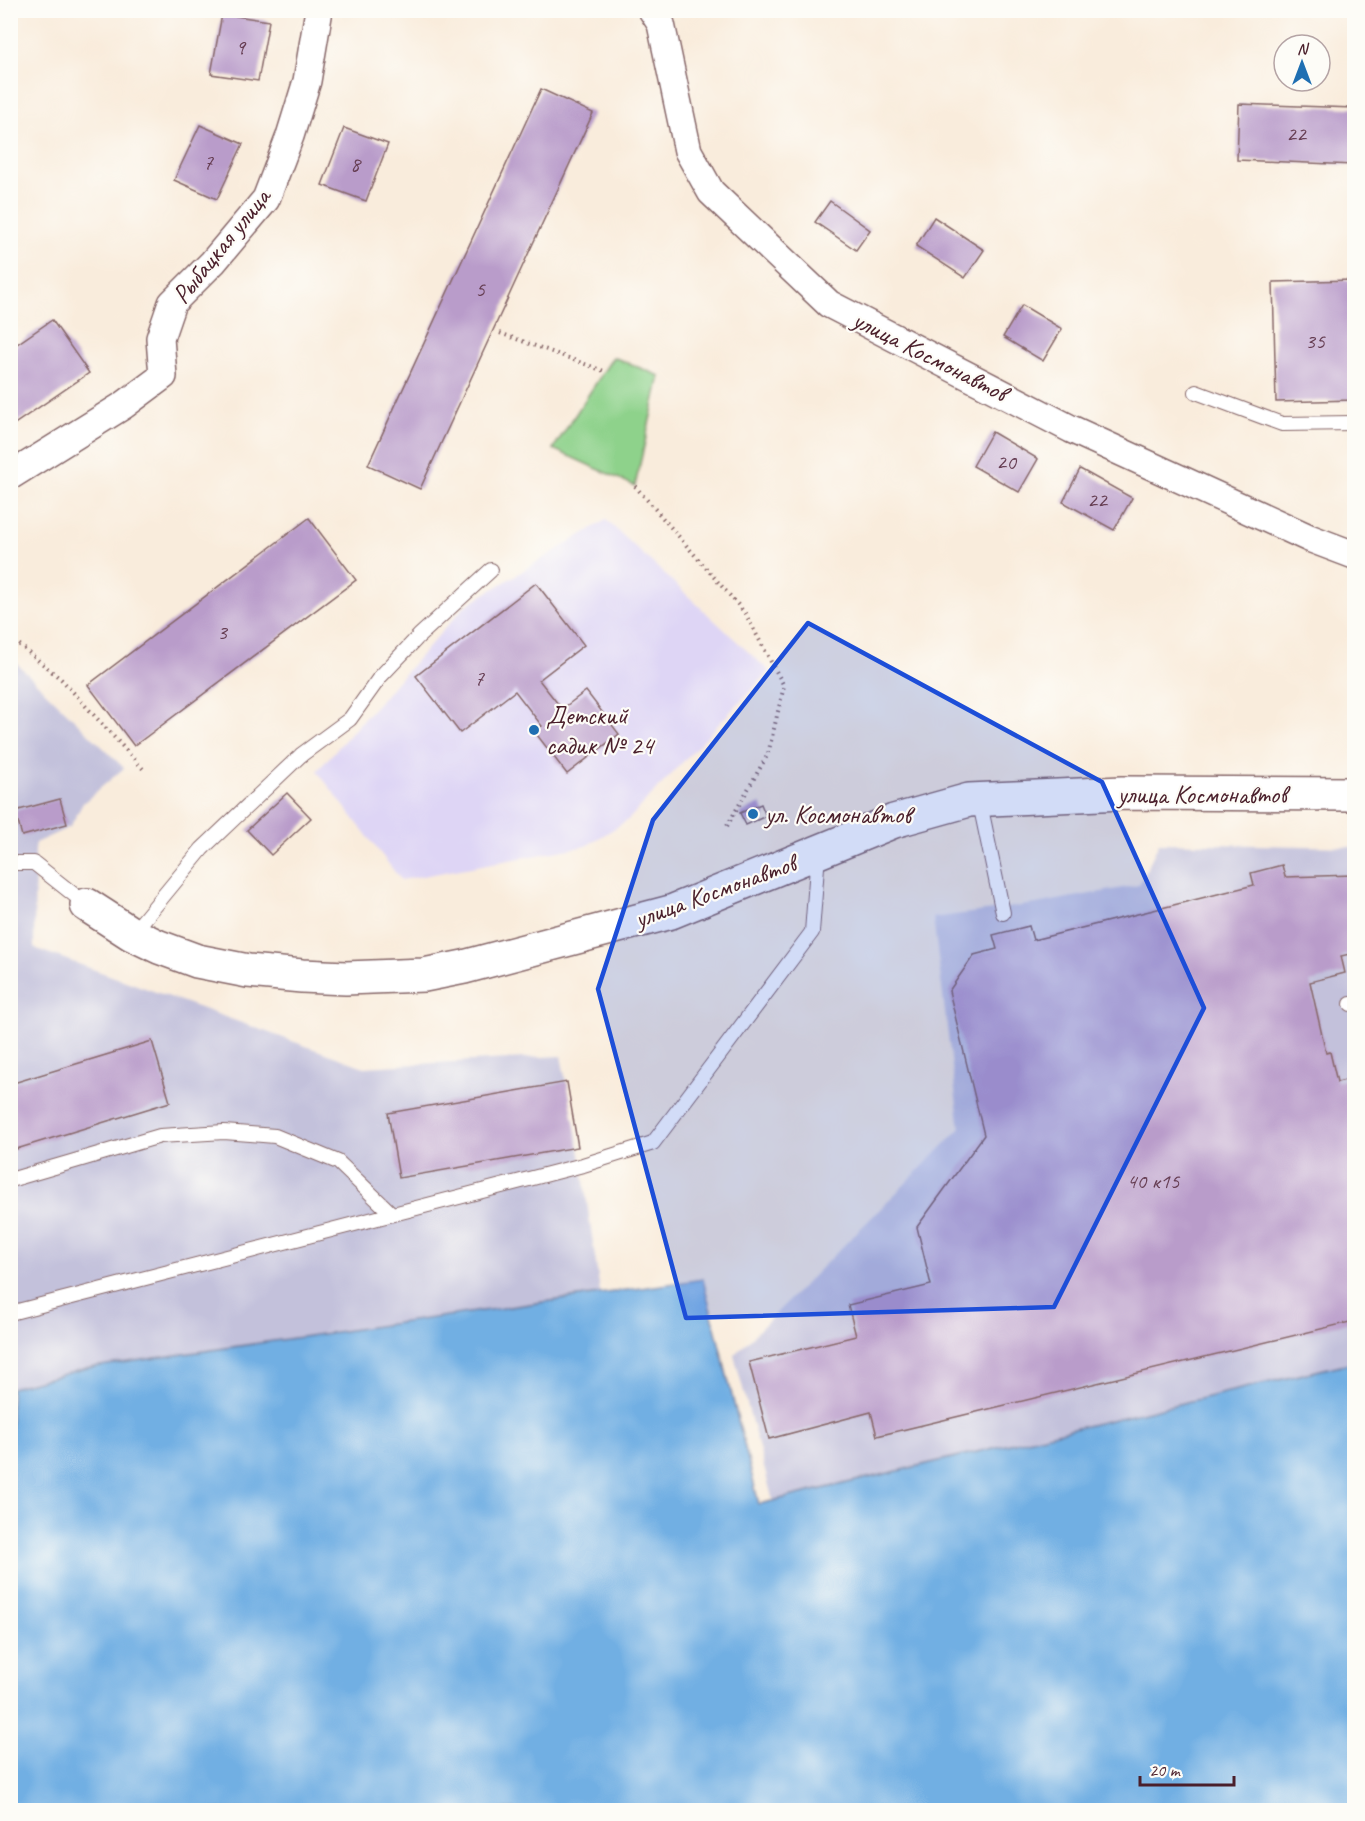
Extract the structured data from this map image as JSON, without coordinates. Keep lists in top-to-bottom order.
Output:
{
  "streets": {
    "street": ["Рыбацкая улица", "улица Космонавтов"]
  },
  "places": ["Детский садик № 24", "ул. Космонавтов"],
  "house_numbers": [
    "9",
    "22",
    "7",
    "8",
    "5",
    "35",
    "20",
    "22",
    "3",
    "7",
    "40 к15"
  ],
  "scale_bar": "20 m",
  "north": "top"
}
